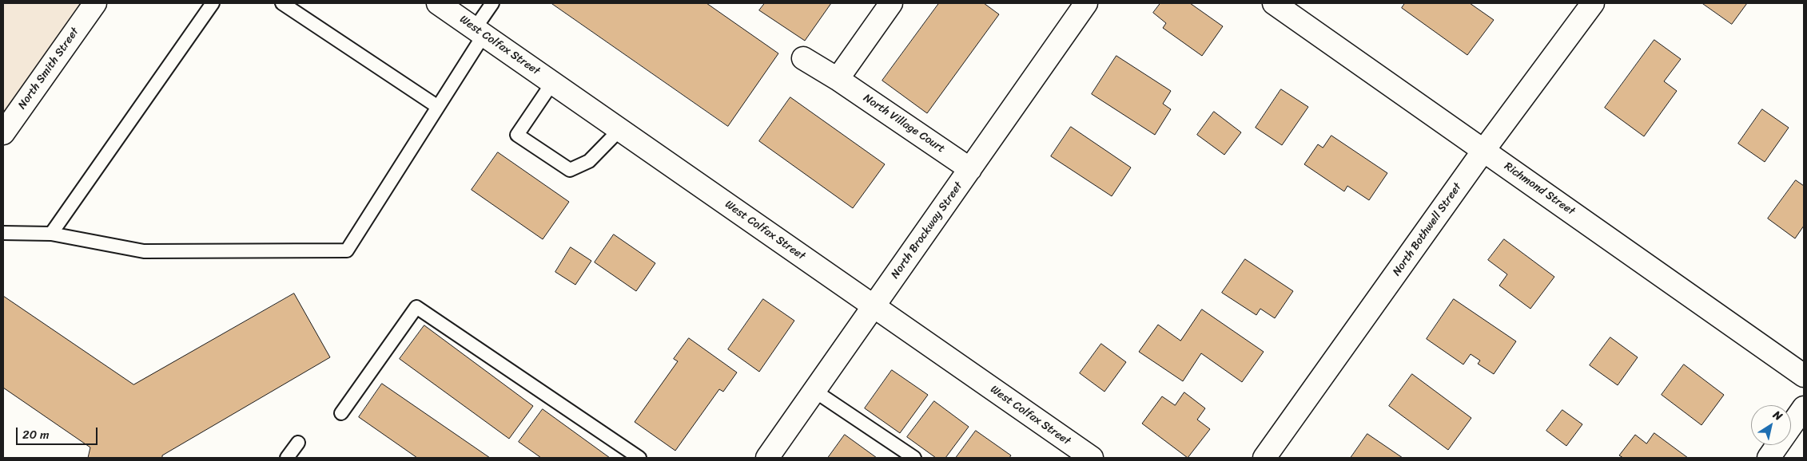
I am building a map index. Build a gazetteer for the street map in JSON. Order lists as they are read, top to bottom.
{
  "streets": {
    "street": [
      "West Colfax Street",
      "North Smith Street",
      "North Village Court",
      "Richmond Street",
      "North Bothwell Street",
      "North Brockway Street"
    ]
  },
  "crossings": [
    ["West Colfax Street", "North Brockway Street"],
    ["North Village Court", "North Brockway Street"],
    ["Richmond Street", "North Bothwell Street"]
  ],
  "scale_bar": "20 m",
  "north": "top right"
}
